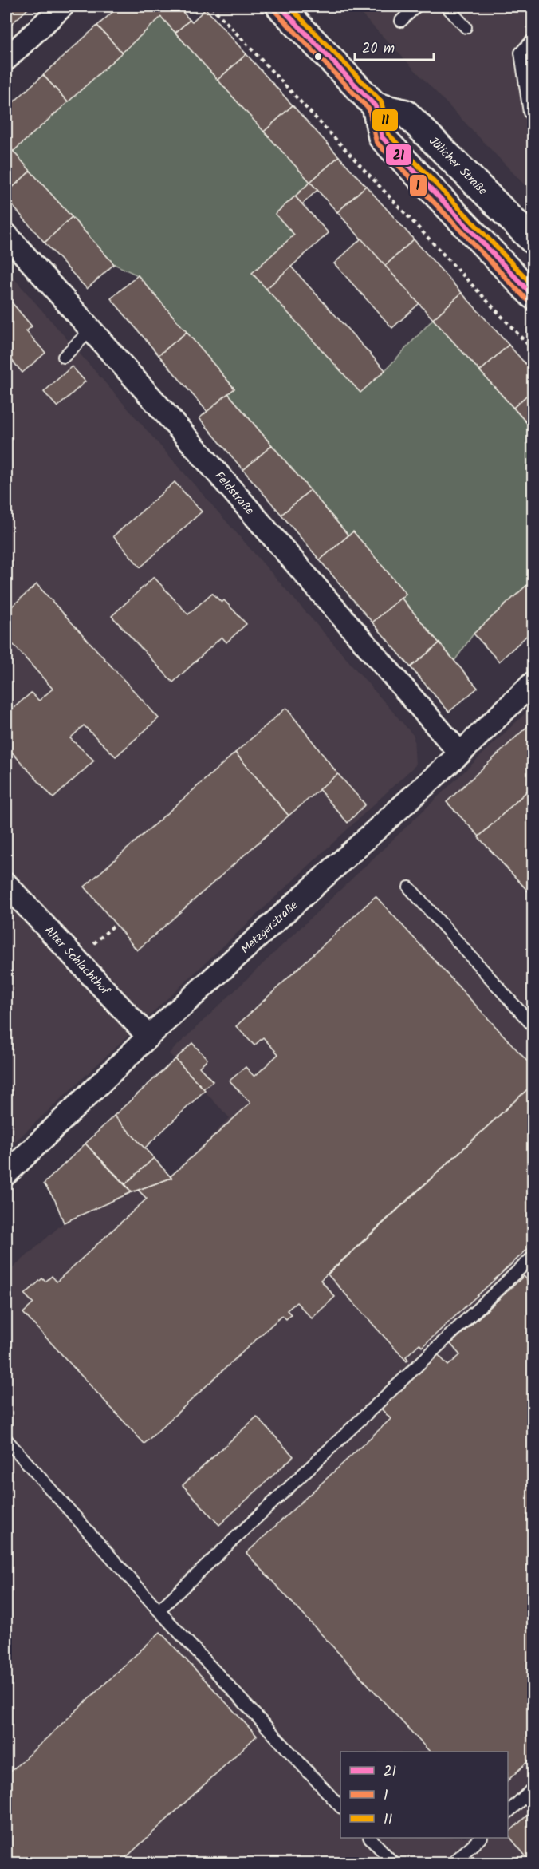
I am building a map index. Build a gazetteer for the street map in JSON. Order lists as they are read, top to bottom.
{
  "streets": {
    "main road": ["Jülicher Straße"],
    "street": ["Feldstraße", "Metzgerstraße", "Alter Schlachthof"]
  },
  "crossings": [
    ["Feldstraße", "Metzgerstraße"],
    ["Metzgerstraße", "Alter Schlachthof"]
  ],
  "lines": ["transit line 21", "transit line 11", "transit line 1"],
  "legend": ["21", "1", "11"],
  "scale_bar": "20 m"
}
